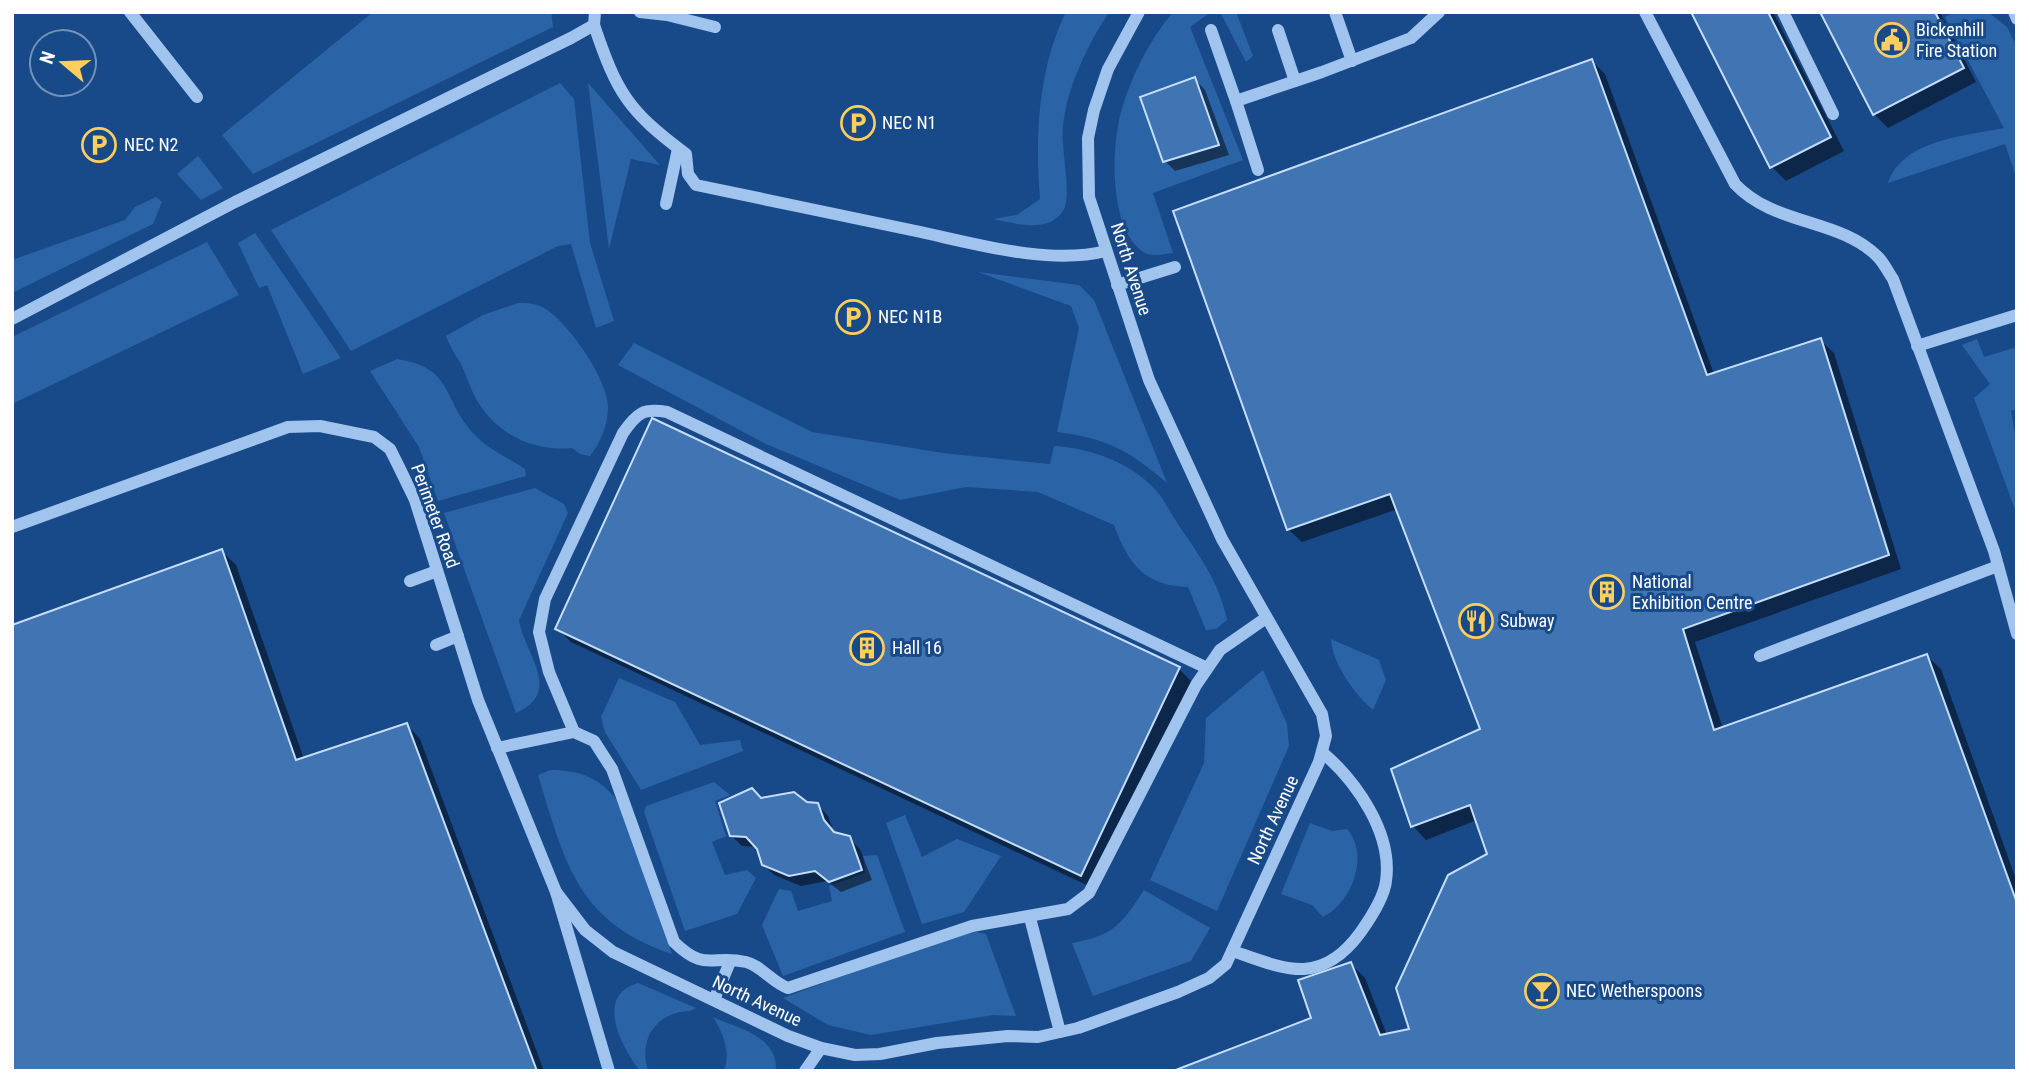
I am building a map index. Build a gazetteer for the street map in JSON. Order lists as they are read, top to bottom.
{
  "streets": {
    "street": ["North Avenue", "Perimeter Road"]
  },
  "crossings": [
    ["North Avenue", "Perimeter Road"]
  ],
  "places": {
    "public building": ["Bickenhill Fire Station"],
    "parking": ["NEC N1", "NEC N2", "NEC N1B"],
    "building": ["National Exhibition Centre", "Hall 16"],
    "restaurant": ["Subway"],
    "bar": ["NEC Wetherspoons"]
  },
  "north": "left"
}
